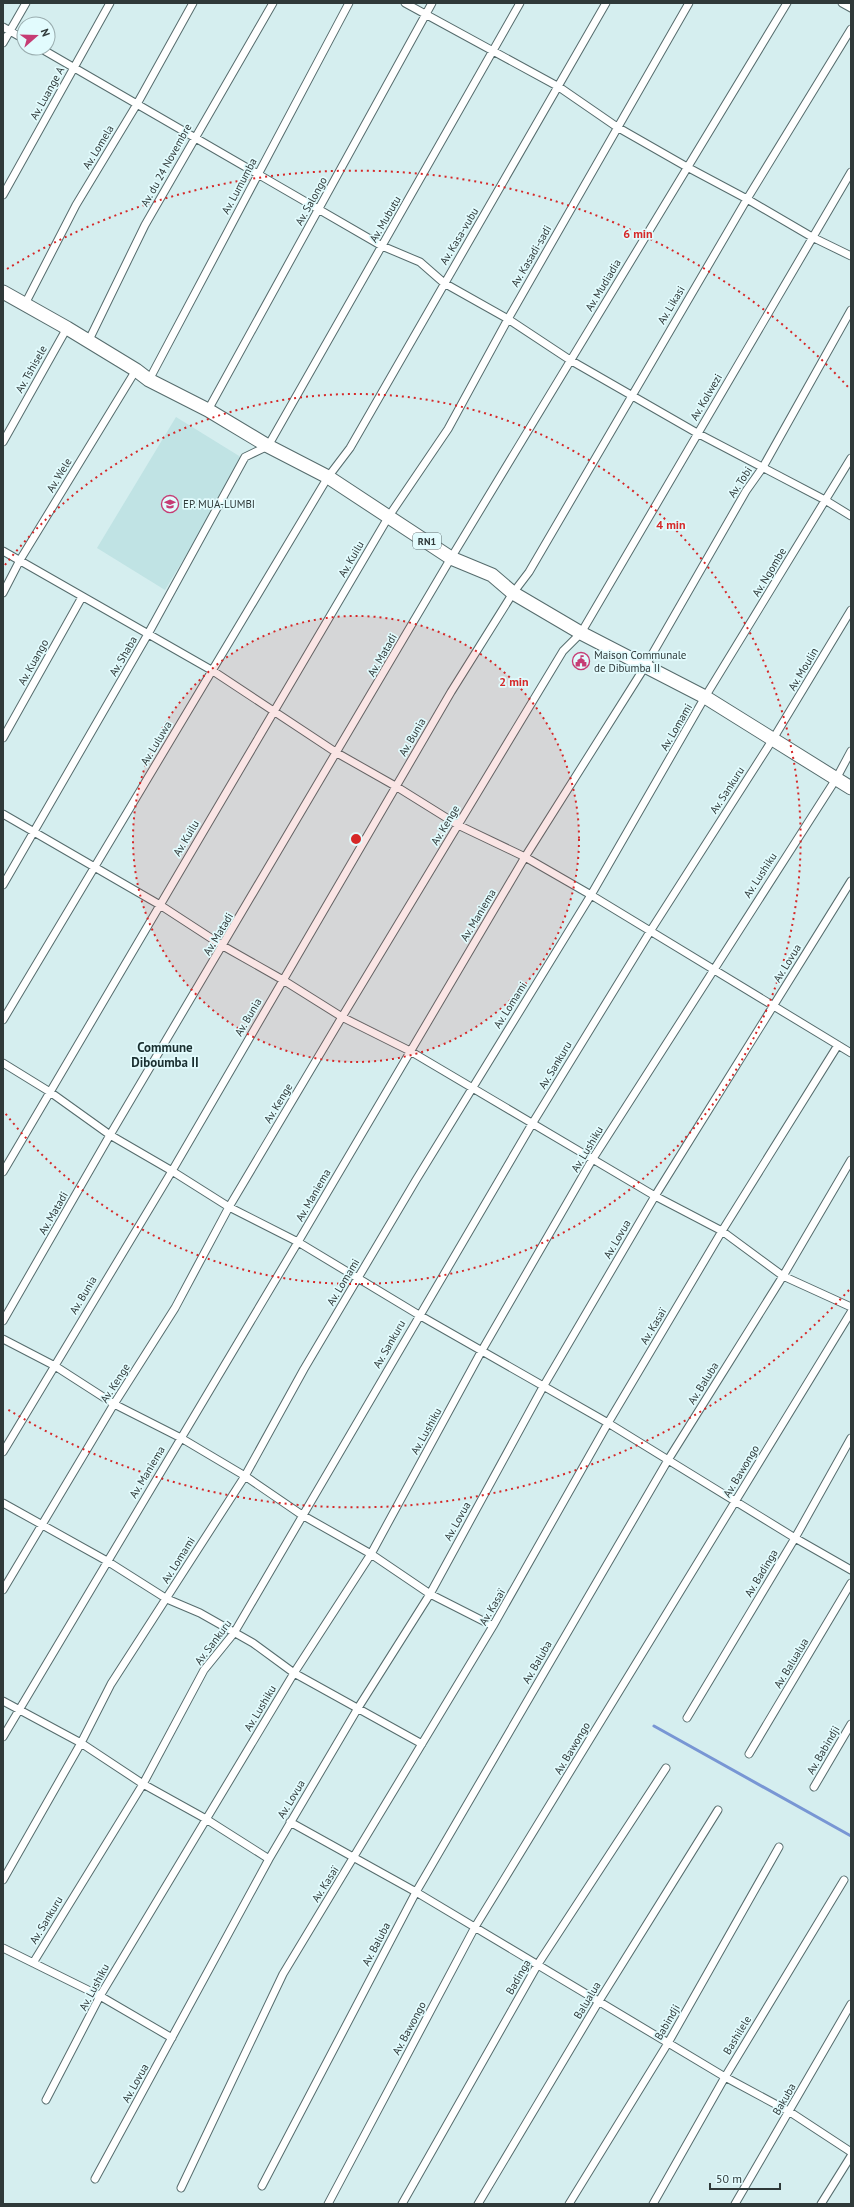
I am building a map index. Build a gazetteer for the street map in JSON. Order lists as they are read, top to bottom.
{
  "streets": {
    "highway": ["RN1"],
    "street": [
      "Av. Luange A",
      "Av. Lomela",
      "Av. du 24 Novembre",
      "Av. Lumumba",
      "Av. Salongo",
      "Av. Mubutu",
      "Av. Kasa-vubu",
      "Av. Kasadi-sadi",
      "Av. Mudiadia",
      "Av. Likasi",
      "Av. Tshisele",
      "Av. Kolwezi",
      "Av. Wele",
      "Av. Tobi",
      "Av. Kuilu",
      "Av. Ngombe",
      "Av. Matadi",
      "Av. Shaba",
      "Av. Kuango",
      "Av. Moulin",
      "Av. Lomami",
      "Av. Bunia",
      "Av. Luluwa",
      "Av. Sankuru",
      "Av. Kenge",
      "Av. Lushiku",
      "Av. Maniema",
      "Av. Lovua",
      "Av. Kasaï",
      "Av. Baluba",
      "Av. Bawongo",
      "Av. Badinga",
      "Av. Balualua",
      "Av. Babindji",
      "Badinga",
      "Balualua",
      "Babindji",
      "Bashilele",
      "Bakuba"
    ]
  },
  "crossings": [
    ["Av. Lomela", "RN1"],
    ["Av. du 24 Novembre", "RN1"],
    ["Av. Lumumba", "RN1"],
    ["Av. Salongo", "RN1"],
    ["Av. Mubutu", "RN1"],
    ["Av. Mubutu", "Av. Shaba"],
    ["Av. Kasa-vubu", "RN1"],
    ["Av. Kasa-vubu", "Av. Luluwa"],
    ["Av. Kasadi-sadi", "RN1"],
    ["Av. Kasadi-sadi", "Av. Kuilu"],
    ["Av. Mudiadia", "RN1"],
    ["Av. Mudiadia", "Av. Matadi"],
    ["Av. Likasi", "RN1"],
    ["Av. Likasi", "Av. Bunia"],
    ["Av. Tshisele", "RN1"],
    ["Av. Kolwezi", "RN1"],
    ["Av. Kolwezi", "Av. Kenge"],
    ["Av. Wele", "RN1"],
    ["Av. Tobi", "RN1"],
    ["Av. Tobi", "Av. Maniema"],
    ["RN1", "Av. Kuilu"],
    ["RN1", "Av. Ngombe"],
    ["RN1", "Av. Matadi"],
    ["RN1", "Av. Shaba"],
    ["RN1", "Av. Moulin"],
    ["RN1", "Av. Lomami"],
    ["RN1", "Av. Bunia"],
    ["RN1", "Av. Luluwa"],
    ["RN1", "Av. Sankuru"],
    ["RN1", "Av. Kenge"],
    ["RN1", "Av. Lushiku"],
    ["RN1", "Av. Maniema"],
    ["Av. Ngombe", "Av. Lomami"],
    ["Av. Moulin", "Av. Sankuru"]
  ],
  "districts": ["Commune Diboumba II"],
  "places": {
    "school or university": ["EP. MUA-LUMBI"],
    "public building": ["Maison Communale de Dibumba II"]
  },
  "scale_bar": "50 m",
  "north": "right",
  "rings": ["6 min", "4 min", "2 min"]
}
